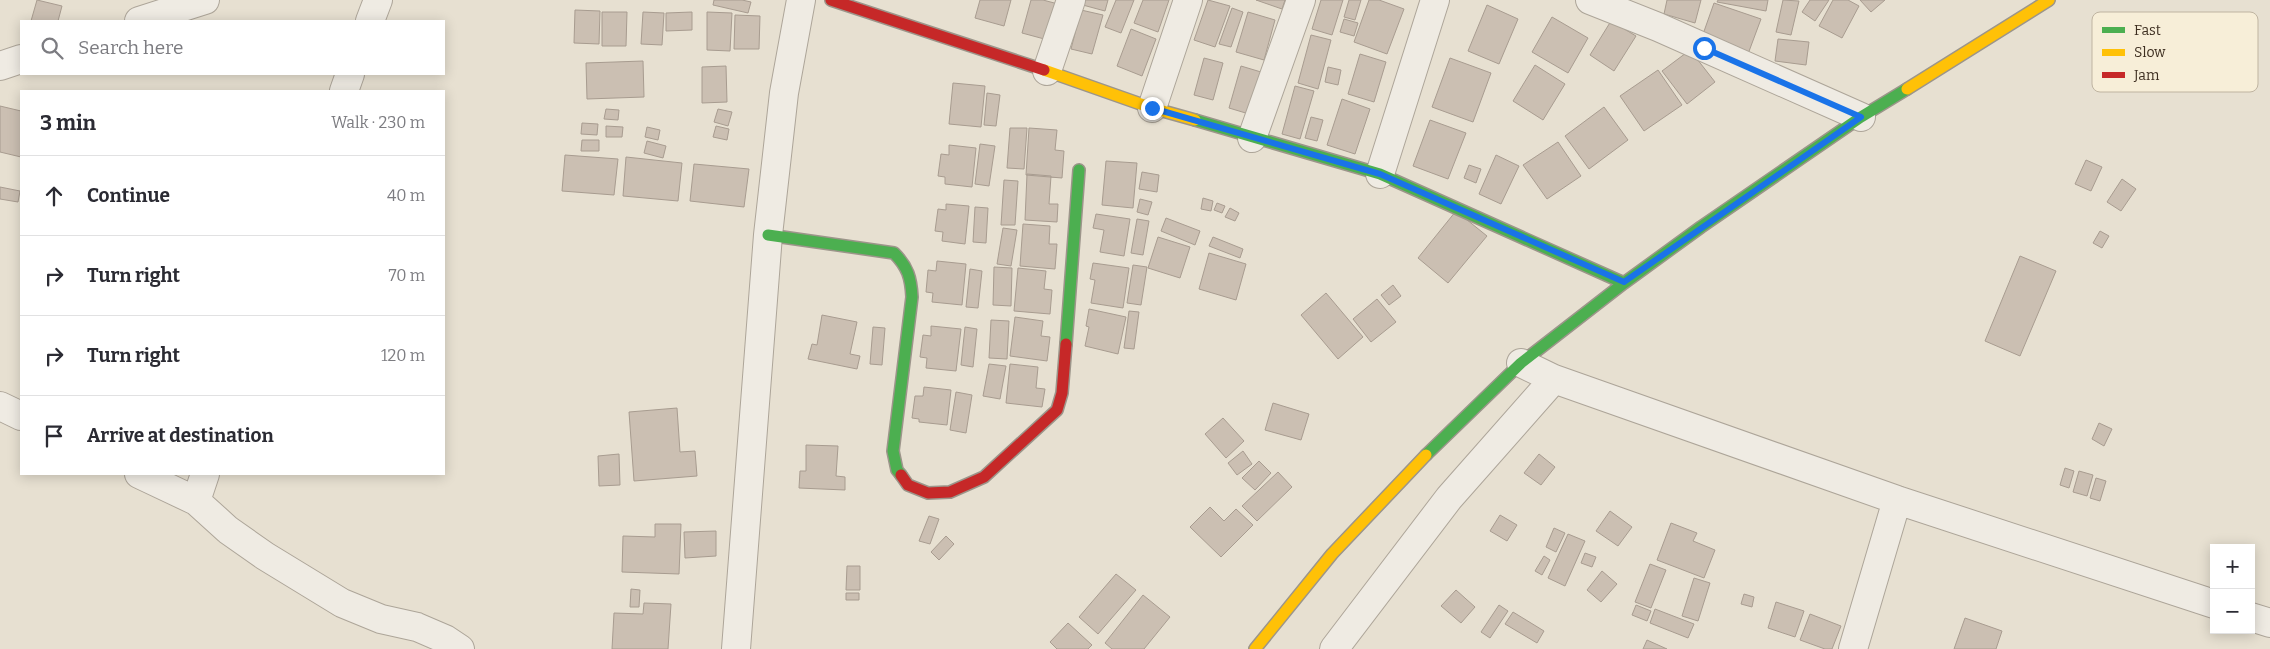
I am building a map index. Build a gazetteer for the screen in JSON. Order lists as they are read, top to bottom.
{
  "legend": ["Fast", "Slow", "Jam"],
  "page": {
    "search": "Search here",
    "heading": ["3 min", "Walk · 230 m"],
    "list": [
      ["Continue", "40 m"],
      ["Turn right", "70 m"],
      ["Turn right", "120 m"],
      "Arrive at destination"
    ],
    "map_buttons": ["+", "−"]
  }
}
